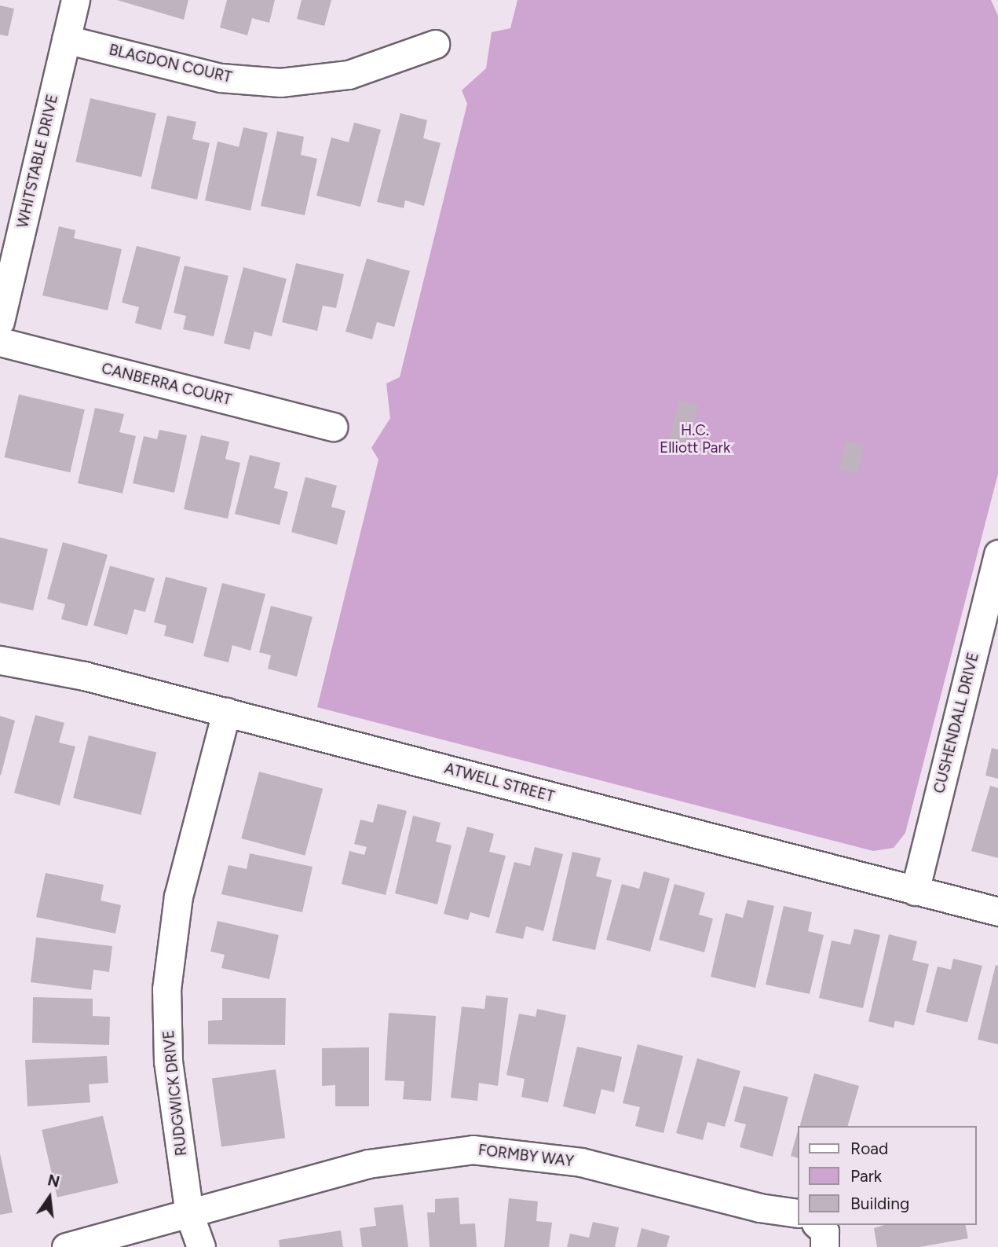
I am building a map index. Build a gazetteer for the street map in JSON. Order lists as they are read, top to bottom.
{
  "streets": {
    "street": [
      "BLAGDON COURT",
      "WHITSTABLE DRIVE",
      "CANBERRA COURT",
      "CUSHENDALL DRIVE",
      "ATWELL STREET",
      "RUDGWICK DRIVE",
      "FORMBY WAY"
    ]
  },
  "crossings": [
    ["BLAGDON COURT", "WHITSTABLE DRIVE"],
    ["CUSHENDALL DRIVE", "ATWELL STREET"],
    ["ATWELL STREET", "RUDGWICK DRIVE"],
    ["RUDGWICK DRIVE", "FORMBY WAY"]
  ],
  "parks": ["H.C. Elliott Park"],
  "legend": ["Road", "Park", "Building"],
  "north": "top"
}
